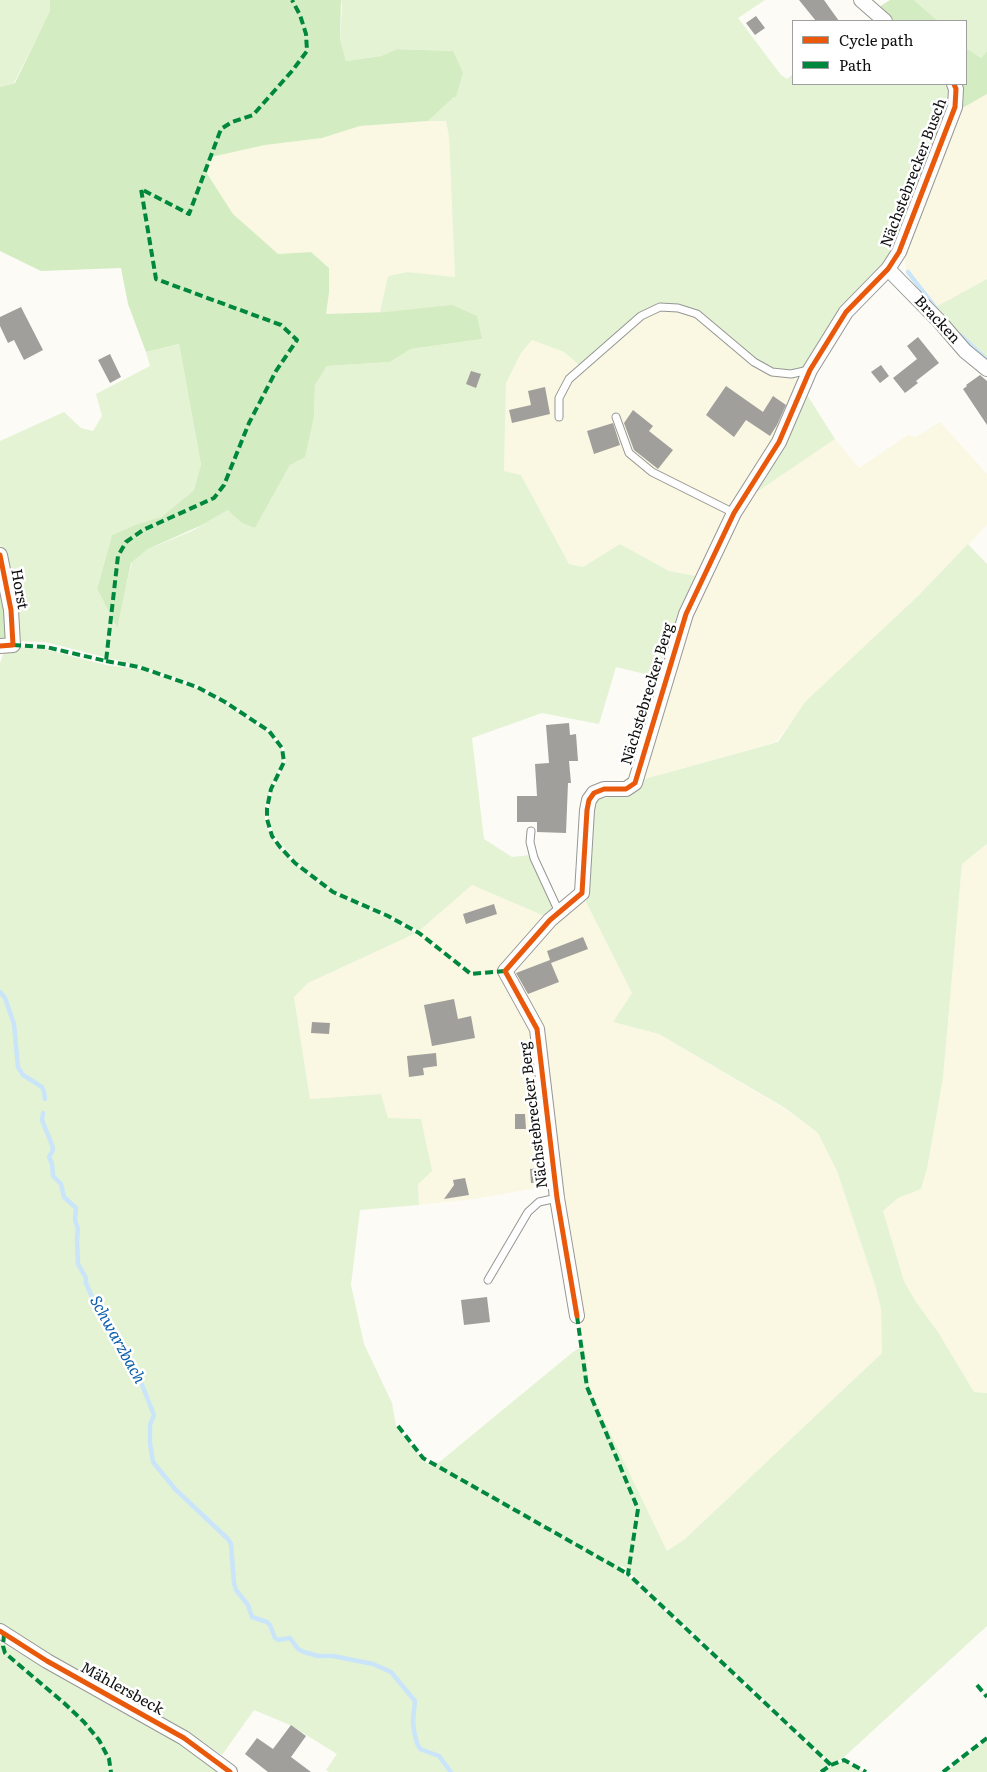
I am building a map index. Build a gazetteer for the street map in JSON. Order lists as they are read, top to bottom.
{
  "streets": {
    "street": [
      "Nächstebrecker Busch",
      "Bracken",
      "Horst",
      "Nächstebrecker Berg",
      "Mählersbeck"
    ]
  },
  "crossings": [
    ["Nächstebrecker Busch", "Bracken"],
    ["Nächstebrecker Busch", "Nächstebrecker Berg"],
    ["Bracken", "Nächstebrecker Berg"]
  ],
  "water": ["Schwarzbach"],
  "legend": ["Cycle path", "Path"]
}
